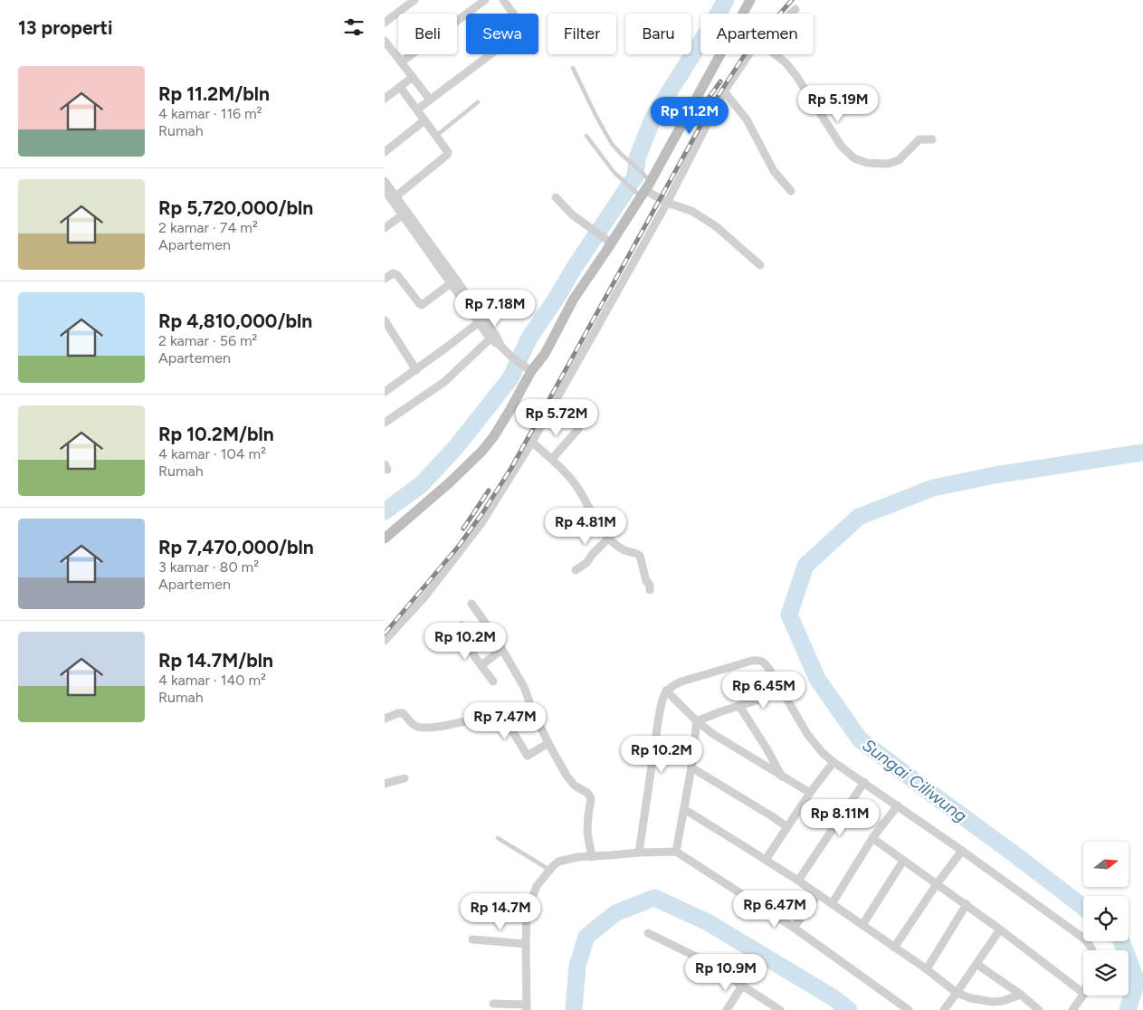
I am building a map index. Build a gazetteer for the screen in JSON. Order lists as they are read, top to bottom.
{
  "water": ["Sungai Ciliwung"],
  "north": "right",
  "page": {
    "heading": "13 properti",
    "chip": [
      "Beli",
      "Sewa",
      "Filter",
      "Baru",
      "Apartemen"
    ],
    "list": [
      {
        "name": "Rp 11.2M/bln",
        "note": "4 kamar · 116 m² · Rumah"
      },
      {
        "name": "Rp 5,720,000/bln",
        "note": "2 kamar · 74 m² · Apartemen"
      },
      {
        "name": "Rp 4,810,000/bln",
        "note": "2 kamar · 56 m² · Apartemen"
      },
      {
        "name": "Rp 10.2M/bln",
        "note": "4 kamar · 104 m² · Rumah"
      },
      {
        "name": "Rp 7,470,000/bln",
        "note": "3 kamar · 80 m² · Apartemen"
      },
      {
        "name": "Rp 14.7M/bln",
        "note": "4 kamar · 140 m² · Rumah"
      }
    ],
    "price": [
      "Rp 5.19M",
      "Rp 11.2M",
      "Rp 7.18M",
      "Rp 5.72M",
      "Rp 4.81M",
      "Rp 10.2M",
      "Rp 6.45M",
      "Rp 7.47M",
      "Rp 10.2M",
      "Rp 8.11M",
      "Rp 6.47M",
      "Rp 14.7M",
      "Rp 10.9M"
    ]
  }
}
